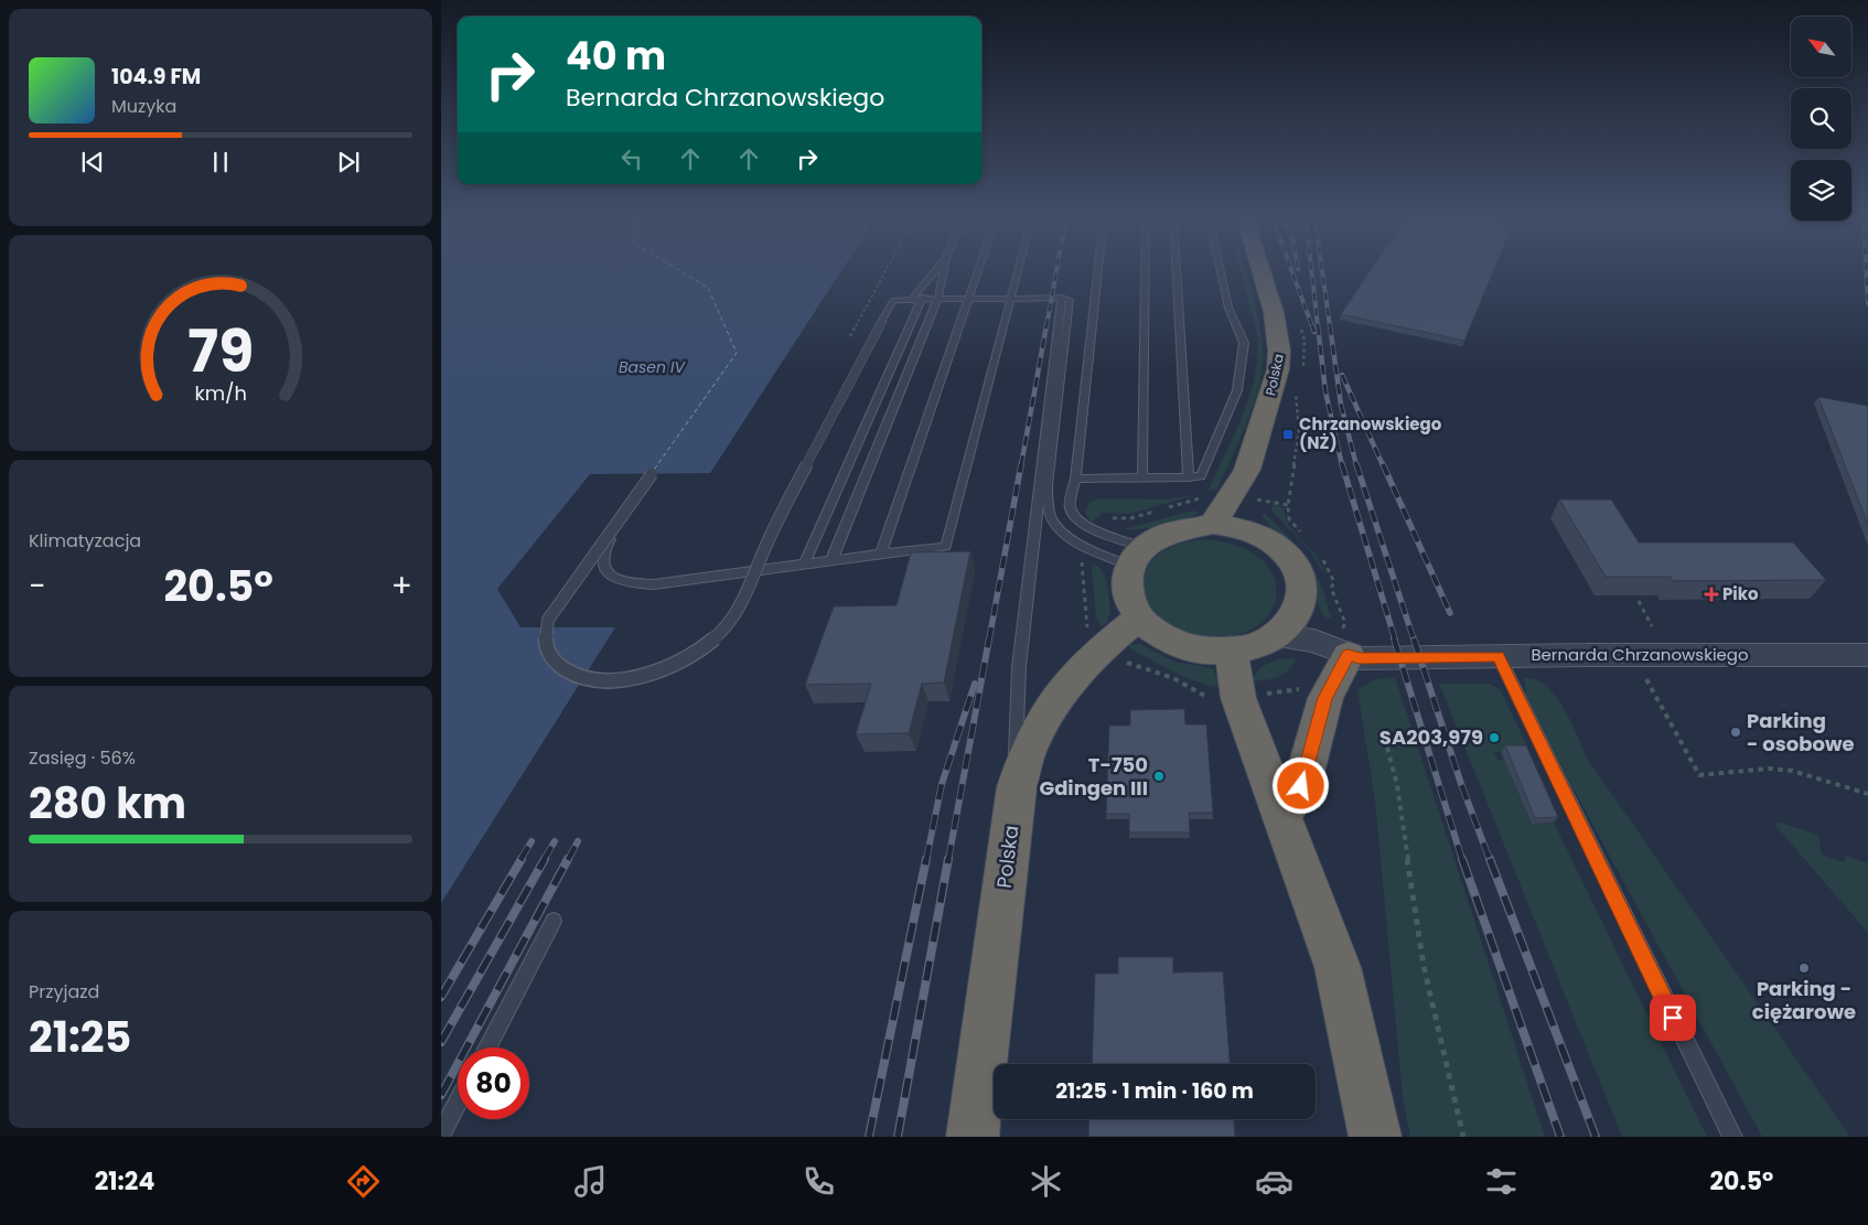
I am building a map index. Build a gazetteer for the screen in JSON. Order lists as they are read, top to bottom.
{
  "streets": {
    "highway": ["Polska"],
    "street": ["Bernarda Chrzanowskiego"]
  },
  "crossings": [
    ["Polska", "Bernarda Chrzanowskiego"]
  ],
  "water": ["Basen IV"],
  "places": {
    "transit": ["Chrzanowskiego (NŻ)"],
    "health": ["Piko"],
    "other": [
      "Parking - osobowe",
      "SA203,979",
      "T-750 Gdingen III",
      "Parking - ciężarowe"
    ]
  },
  "north": "top left",
  "page": {
    "turn": ["40 m", "Bernarda Chrzanowskiego"],
    "song": ["104.9 FM", "Muzyka"],
    "tile": [
      "Klimatyzacja",
      ["Zasięg · 56%", "280 km"],
      ["Przyjazd", "21:25"]
    ],
    "heat": ["−", "20.5°", "+"],
    "limit": "80",
    "trip": "21:25 · 1 min · 160 m",
    "tabs": ["21:24", "20.5°"],
    "gauge": ["79", "km/h"]
  }
}
